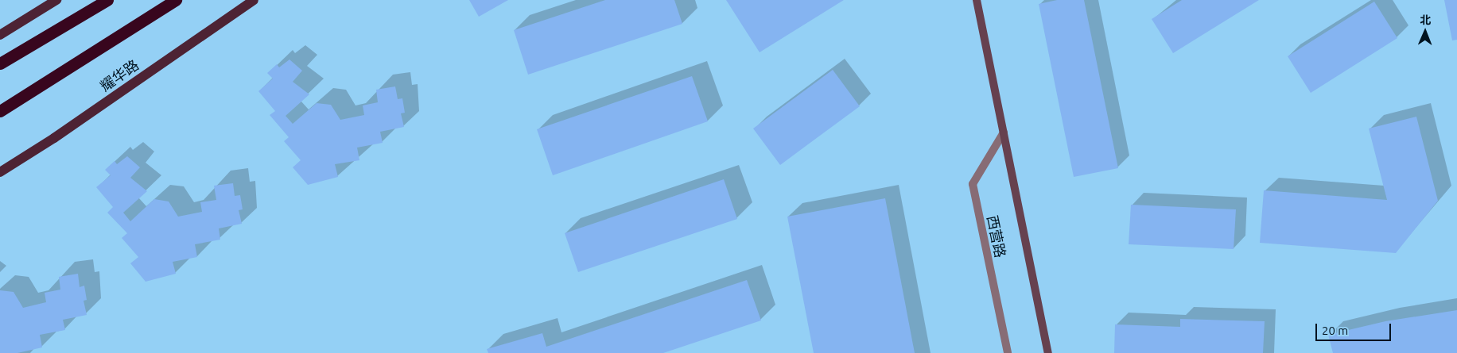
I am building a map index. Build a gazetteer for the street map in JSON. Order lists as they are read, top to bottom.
{
  "streets": {
    "main road": ["耀华路"],
    "street": ["西营路"]
  },
  "scale_bar": "20 m",
  "north": "top"
}
